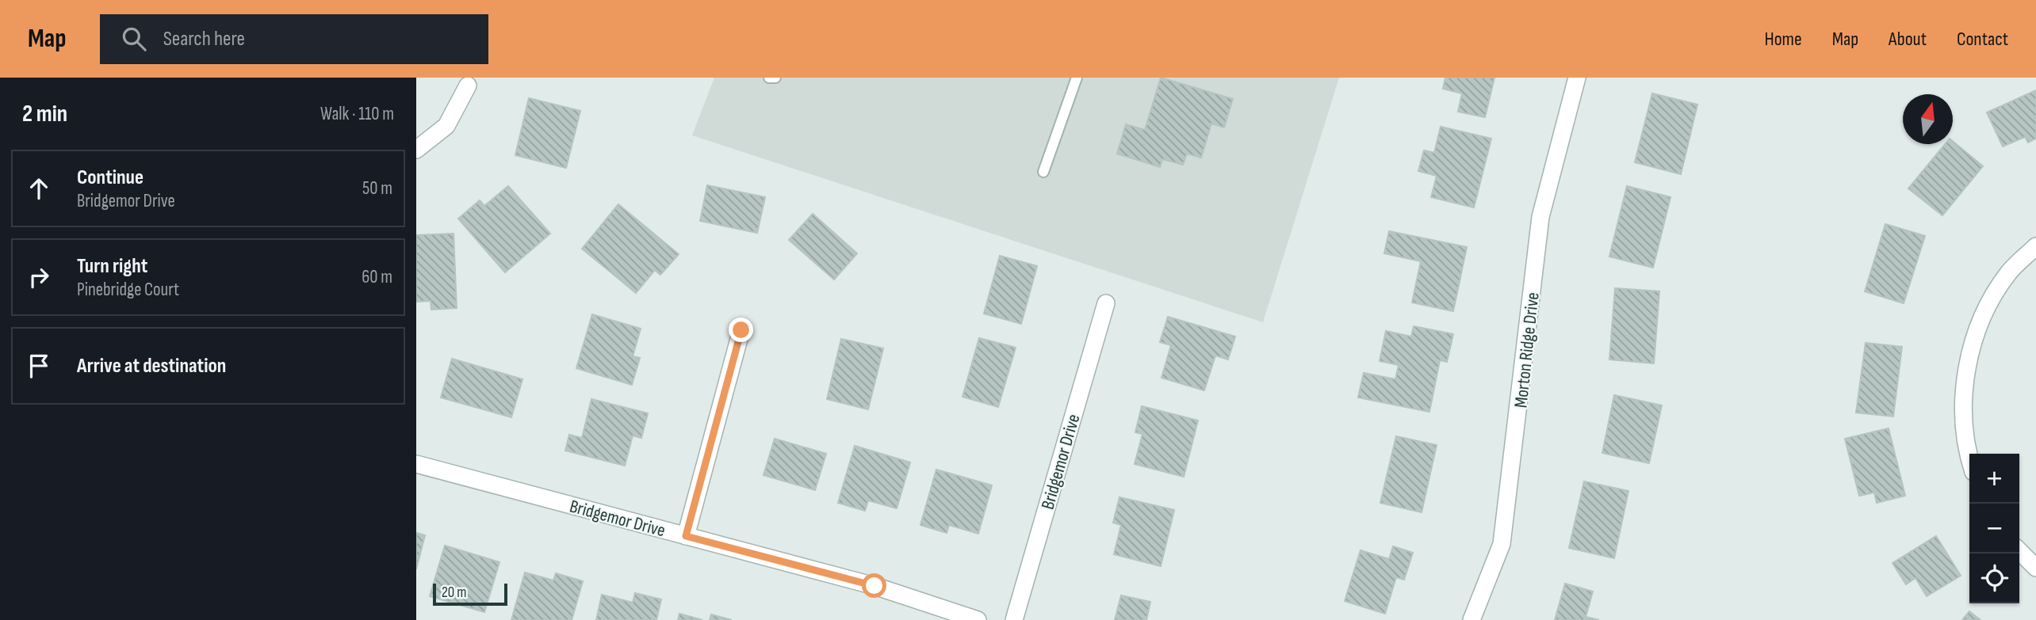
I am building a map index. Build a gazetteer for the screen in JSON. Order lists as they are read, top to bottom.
{
  "streets": {
    "street": ["Morton Ridge Drive", "Bridgemor Drive"]
  },
  "scale_bar": "20 m",
  "north": "top",
  "page": {
    "header": "Map",
    "search": "Search here",
    "nav": [
      "Home",
      "Map",
      "About",
      "Contact"
    ],
    "heading": ["2 min", "Walk · 110 m"],
    "list": [
      ["Continue", "Bridgemor Drive", "50 m"],
      ["Turn right", "Pinebridge Court", "60 m"],
      "Arrive at destination"
    ],
    "map_buttons": ["+", "−"],
    "scale": "20 m"
  }
}
